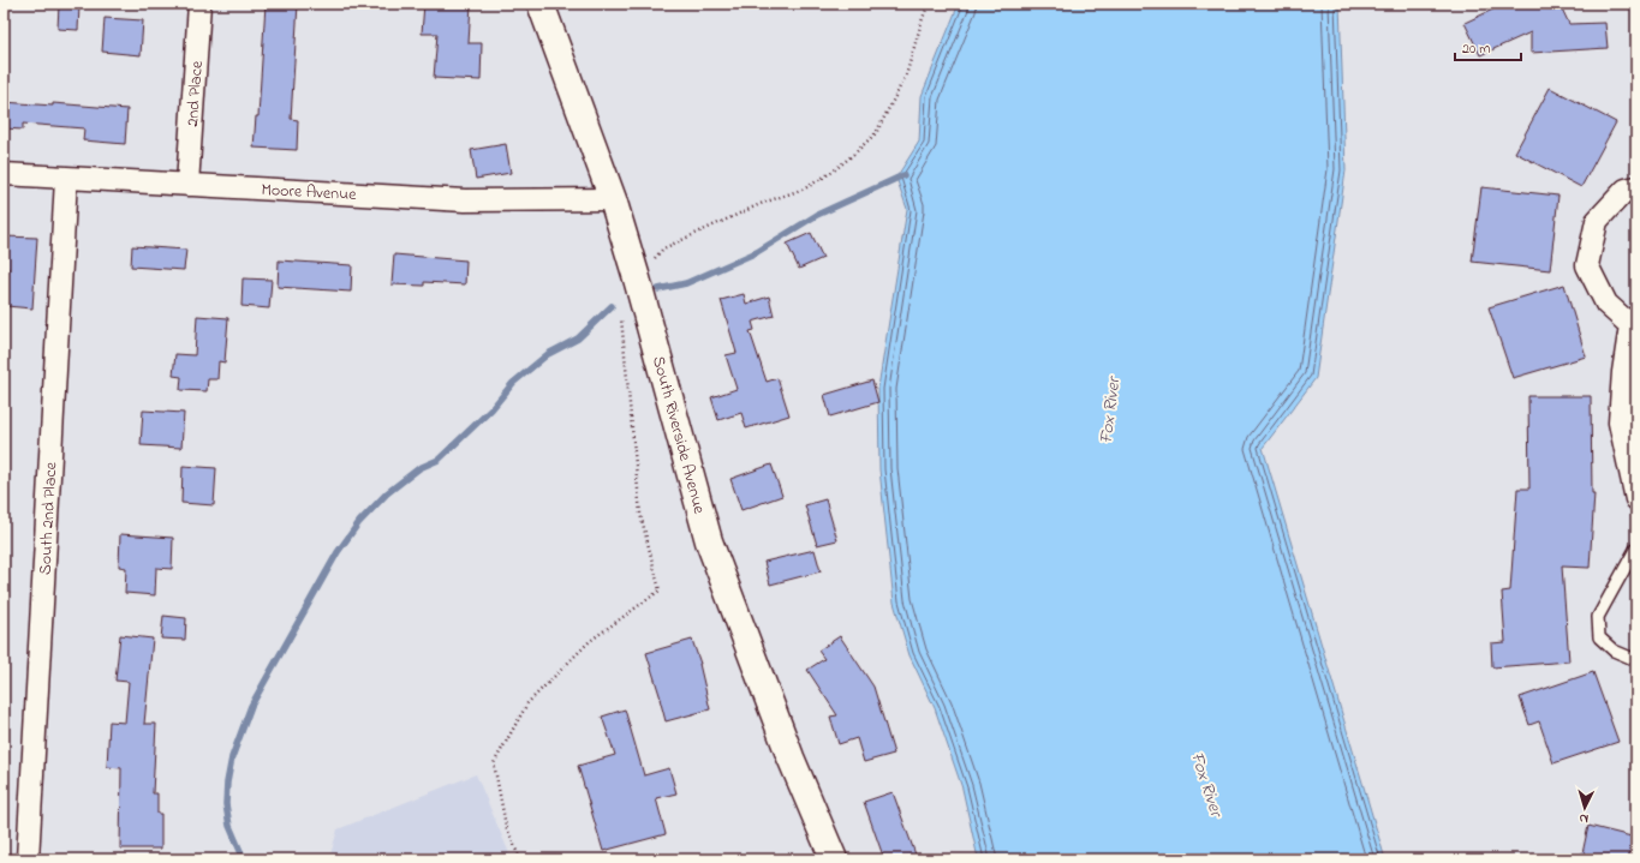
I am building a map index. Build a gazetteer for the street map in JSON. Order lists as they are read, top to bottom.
{
  "streets": {
    "main road": ["South Riverside Avenue"],
    "street": ["2nd Place", "Moore Avenue", "South 2nd Place"]
  },
  "crossings": [
    ["2nd Place", "Moore Avenue"],
    ["Moore Avenue", "South Riverside Avenue"],
    ["Moore Avenue", "South 2nd Place"]
  ],
  "water": ["Fox River"],
  "scale_bar": "20 m",
  "north": "bottom"
}
